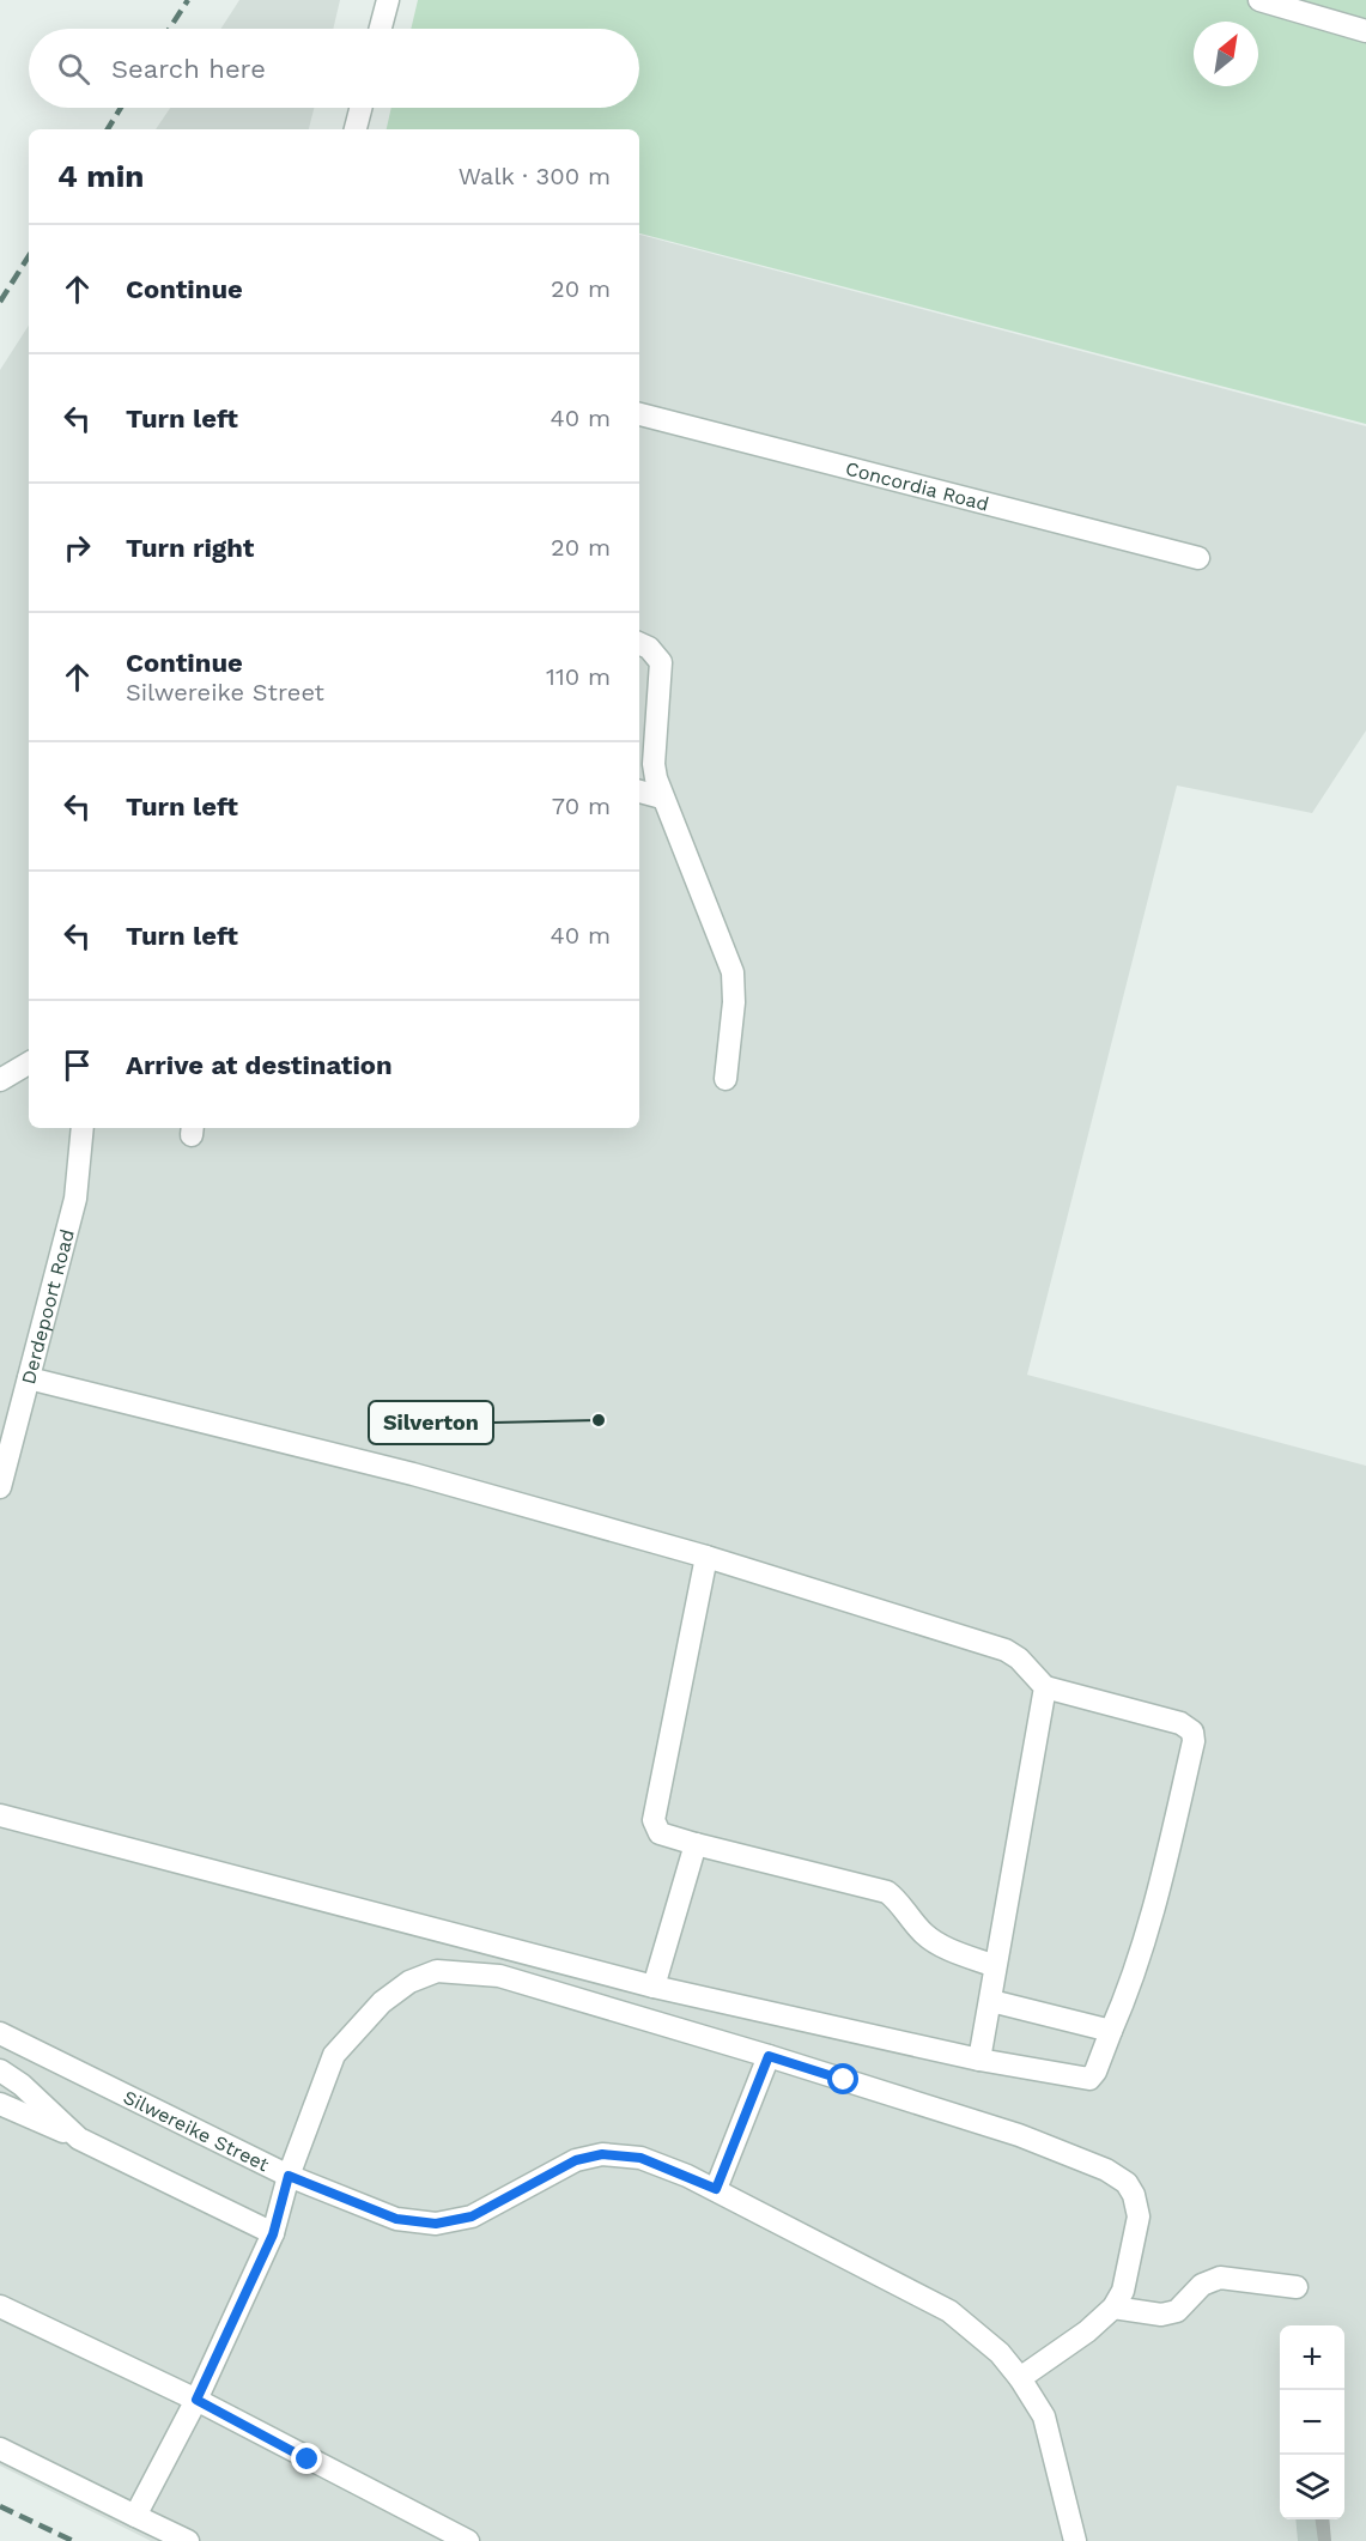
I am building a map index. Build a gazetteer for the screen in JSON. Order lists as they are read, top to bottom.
{
  "streets": {
    "street": ["Concordia Road", "Derdepoort Road", "Silwereike Street"]
  },
  "places": ["Silverton"],
  "north": "top right",
  "page": {
    "search": "Search here",
    "heading": ["4 min", "Walk · 300 m"],
    "list": [
      ["Continue", "20 m"],
      ["Turn left", "40 m"],
      ["Turn right", "20 m"],
      ["Continue", "Silwereike Street", "110 m"],
      ["Turn left", "70 m"],
      ["Turn left", "40 m"],
      "Arrive at destination"
    ],
    "map_buttons": ["+", "−"]
  }
}
